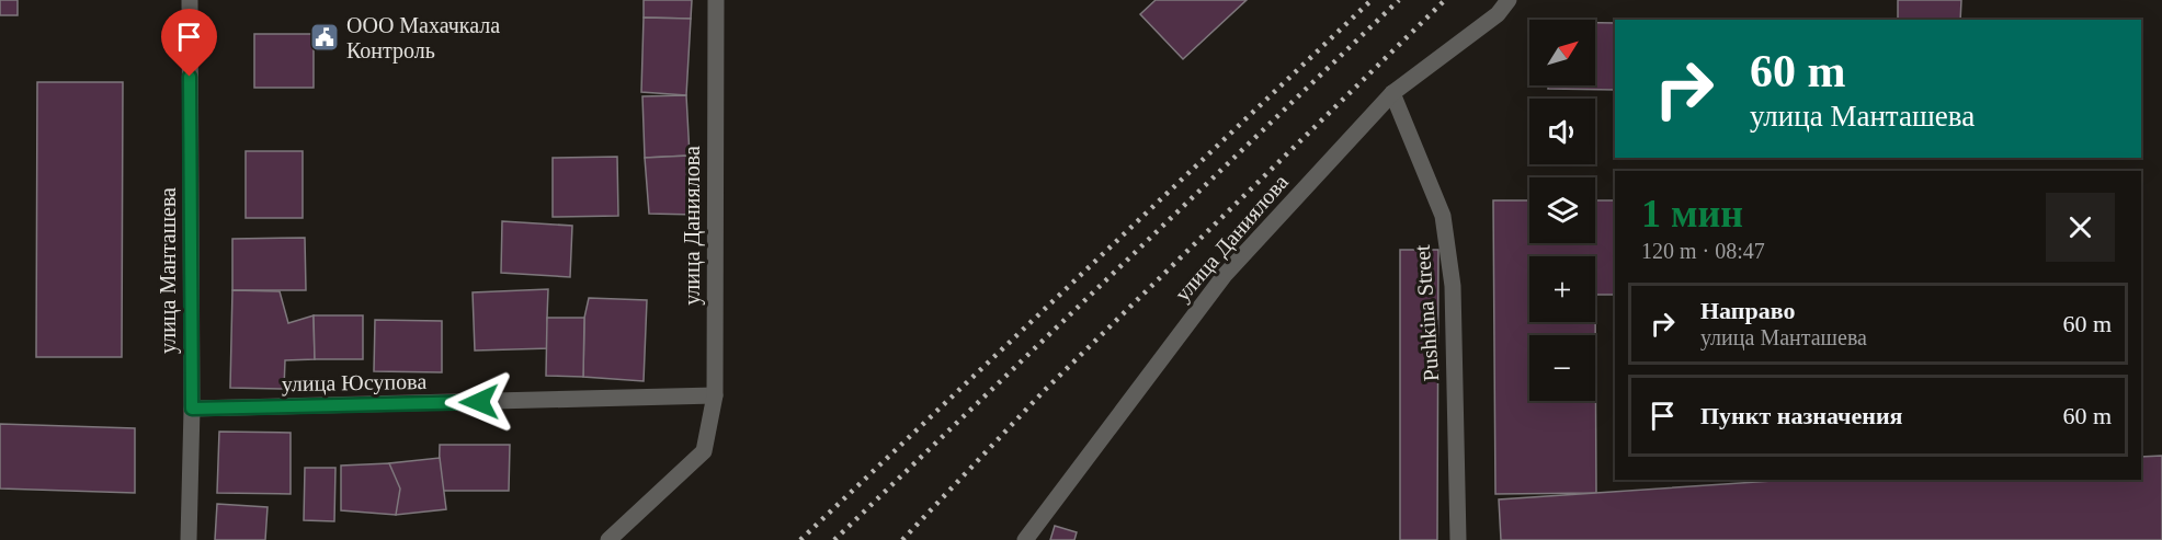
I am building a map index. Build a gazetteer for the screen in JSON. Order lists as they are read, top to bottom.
{
  "streets": {
    "street": [
      "улица Даниялова",
      "улица Манташева",
      "Pushkina Street",
      "улица Юсупова"
    ]
  },
  "crossings": [
    ["улица Даниялова", "Pushkina Street"],
    ["улица Даниялова", "улица Юсупова"],
    ["улица Манташева", "улица Юсупова"]
  ],
  "places": {
    "public building": ["ООО Махачкала Контроль"]
  },
  "north": "top right",
  "page": {
    "map_buttons": ["+", "−"],
    "turn": ["60 m", "улица Манташева"],
    "heading": ["1 мин", "120 m · 08:47"],
    "list": [
      {
        "name": "Направо",
        "note": "улица Манташева",
        "value": "60 m"
      },
      {
        "name": "Пункт назначения",
        "value": "60 m"
      }
    ]
  }
}
